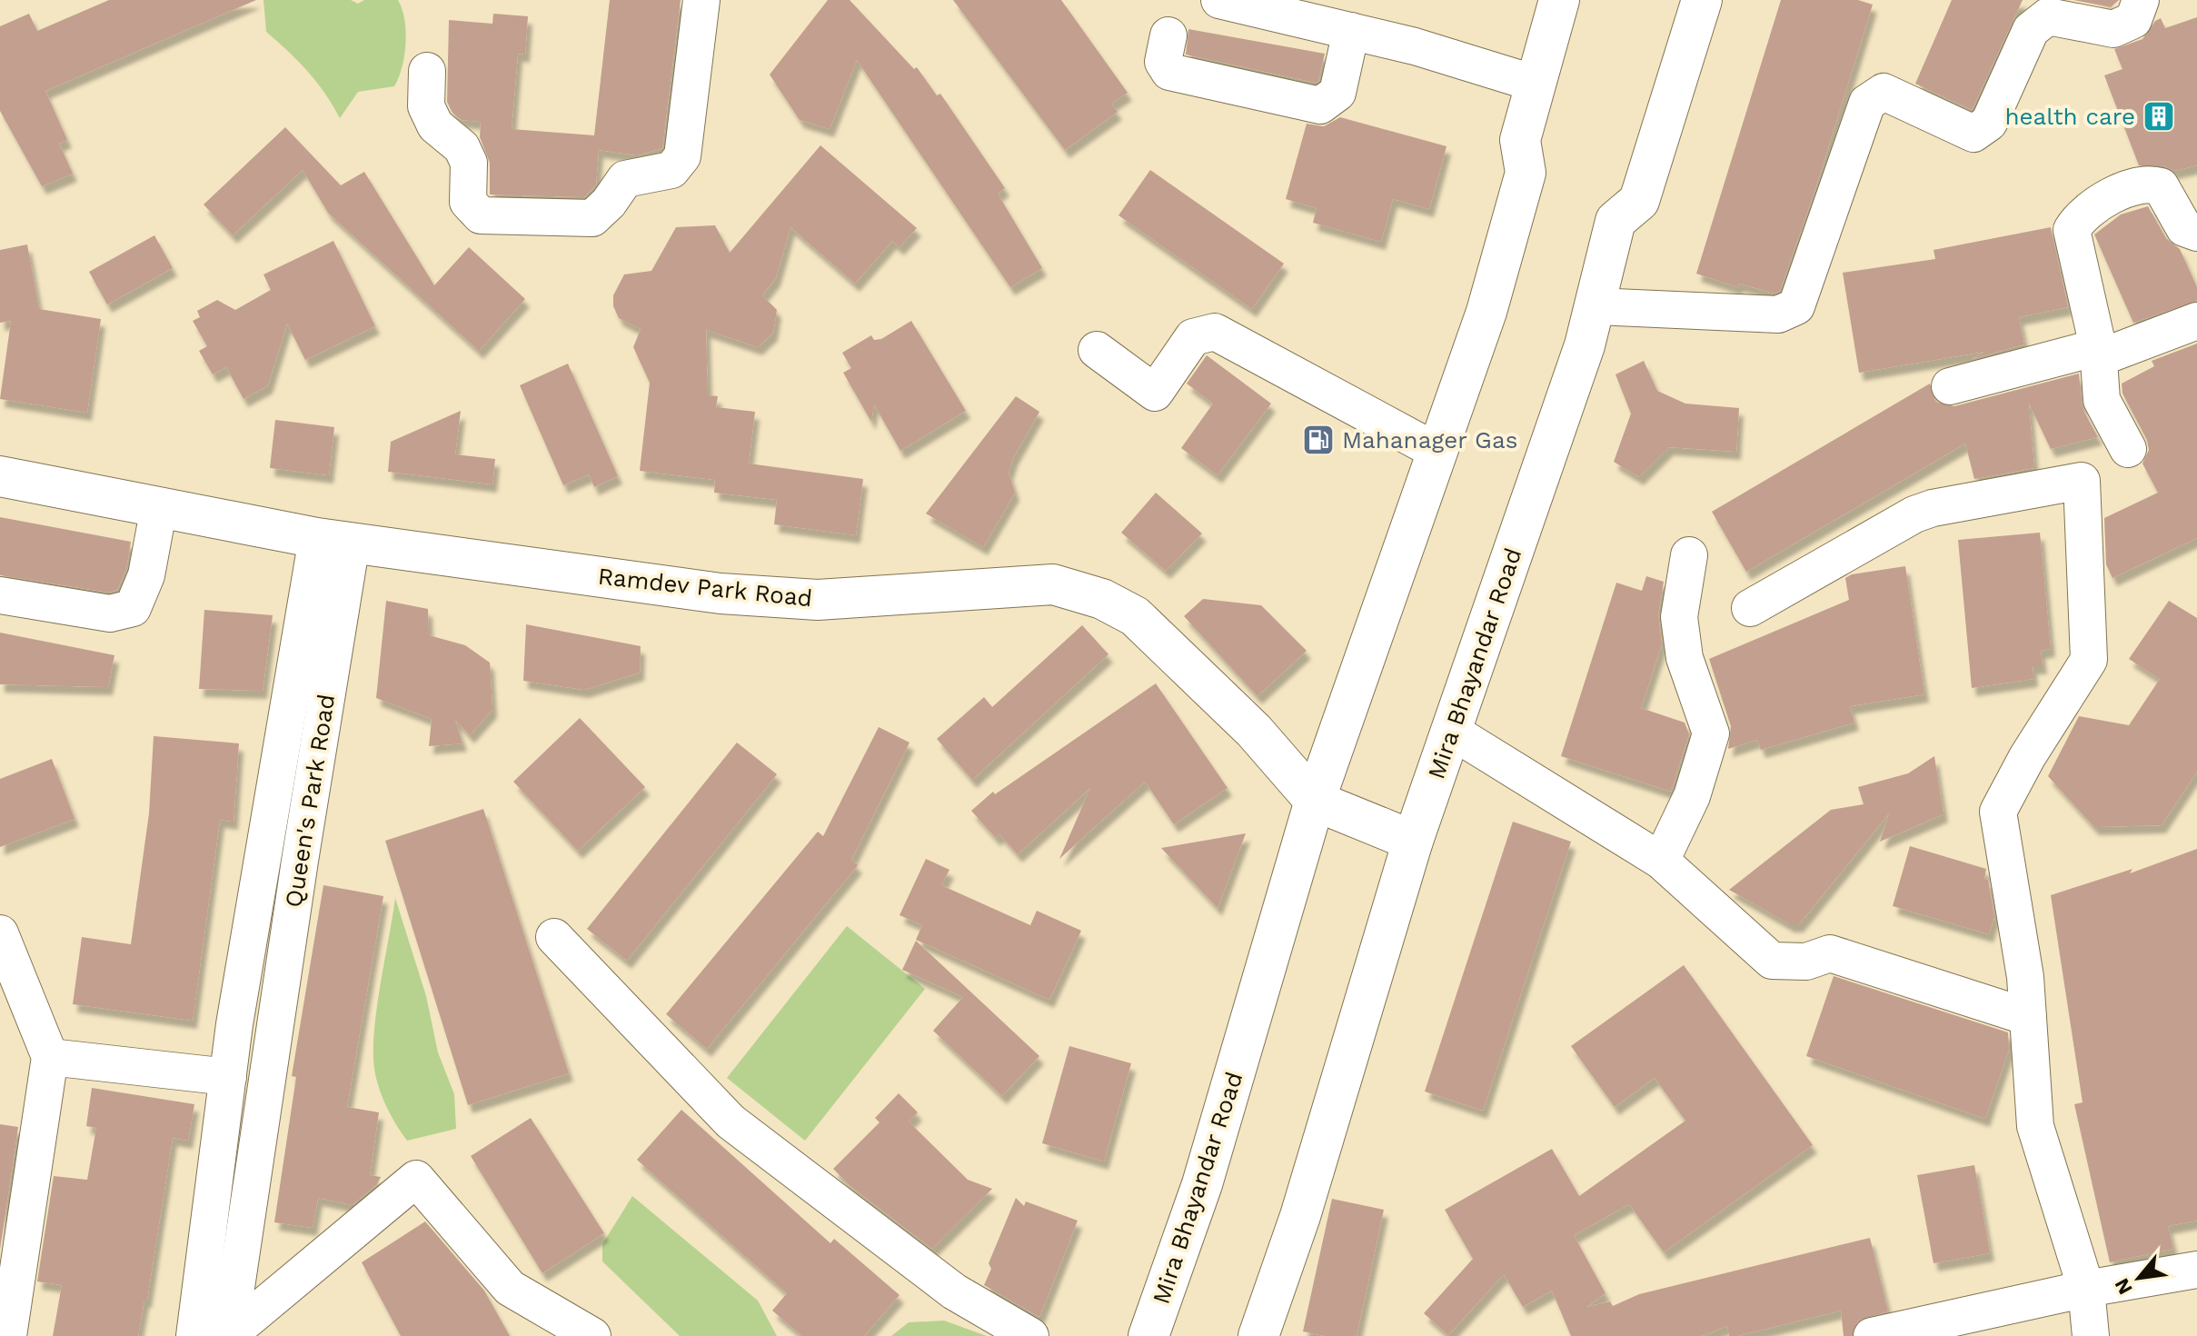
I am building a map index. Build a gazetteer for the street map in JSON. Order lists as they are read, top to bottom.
{
  "streets": {
    "main road": ["Ramdev Park Road", "Mira Bhayandar Road"],
    "street": ["Queen's Park Road"]
  },
  "crossings": [
    ["Ramdev Park Road", "Mira Bhayandar Road"],
    ["Ramdev Park Road", "Queen's Park Road"]
  ],
  "places": {
    "building": ["health care"],
    "fuel station": ["Mahanager Gas"]
  },
  "north": "bottom left"
}
